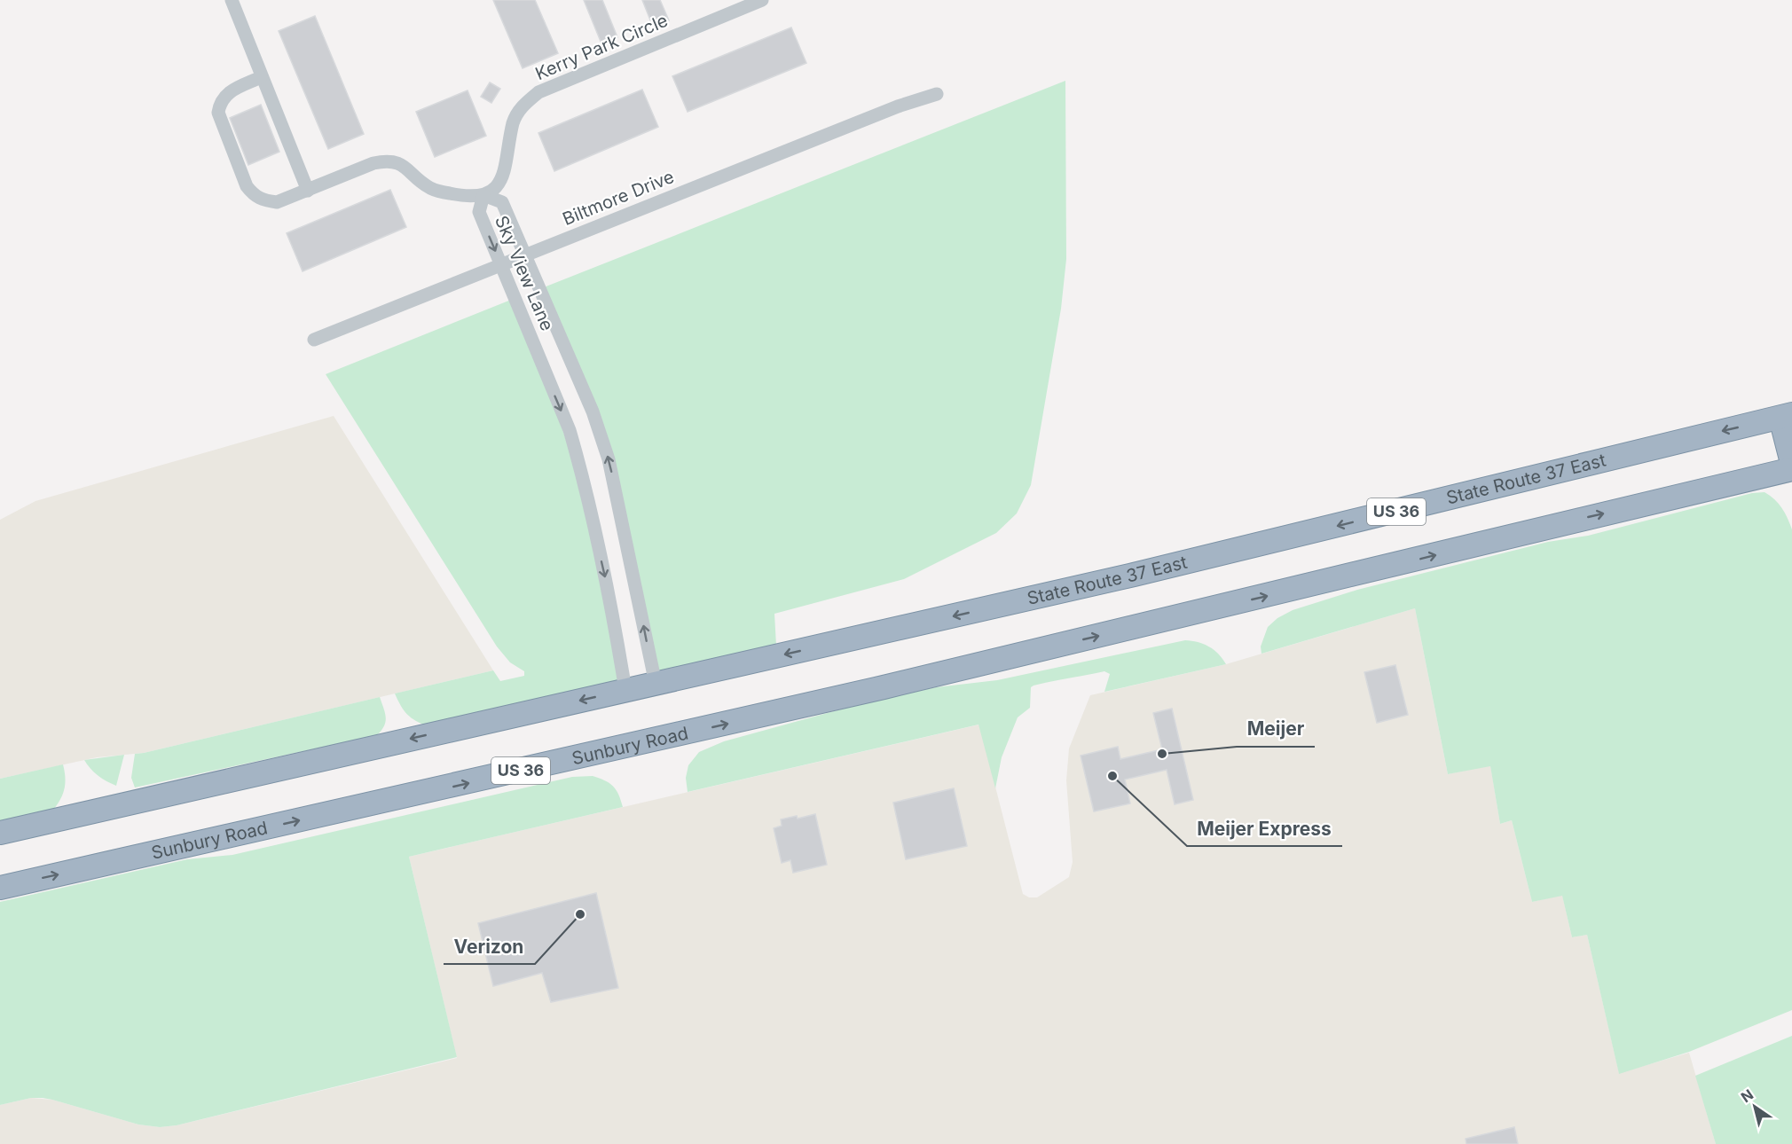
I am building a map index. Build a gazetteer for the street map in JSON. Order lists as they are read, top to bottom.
{
  "streets": {
    "highway": ["State Route 37 East", "US 36", "Sunbury Road"],
    "street": ["Kerry Park Circle", "Biltmore Drive", "Sky View Lane"]
  },
  "crossings": [
    ["Kerry Park Circle", "Sky View Lane"],
    ["Biltmore Drive", "Sky View Lane"],
    ["Sky View Lane", "State Route 37 East"],
    ["Sky View Lane", "US 36"],
    ["State Route 37 East", "US 36"]
  ],
  "one_way": ["State Route 37 East"],
  "places": ["Meijer", "Meijer Express", "Verizon"],
  "north": "top left"
}
